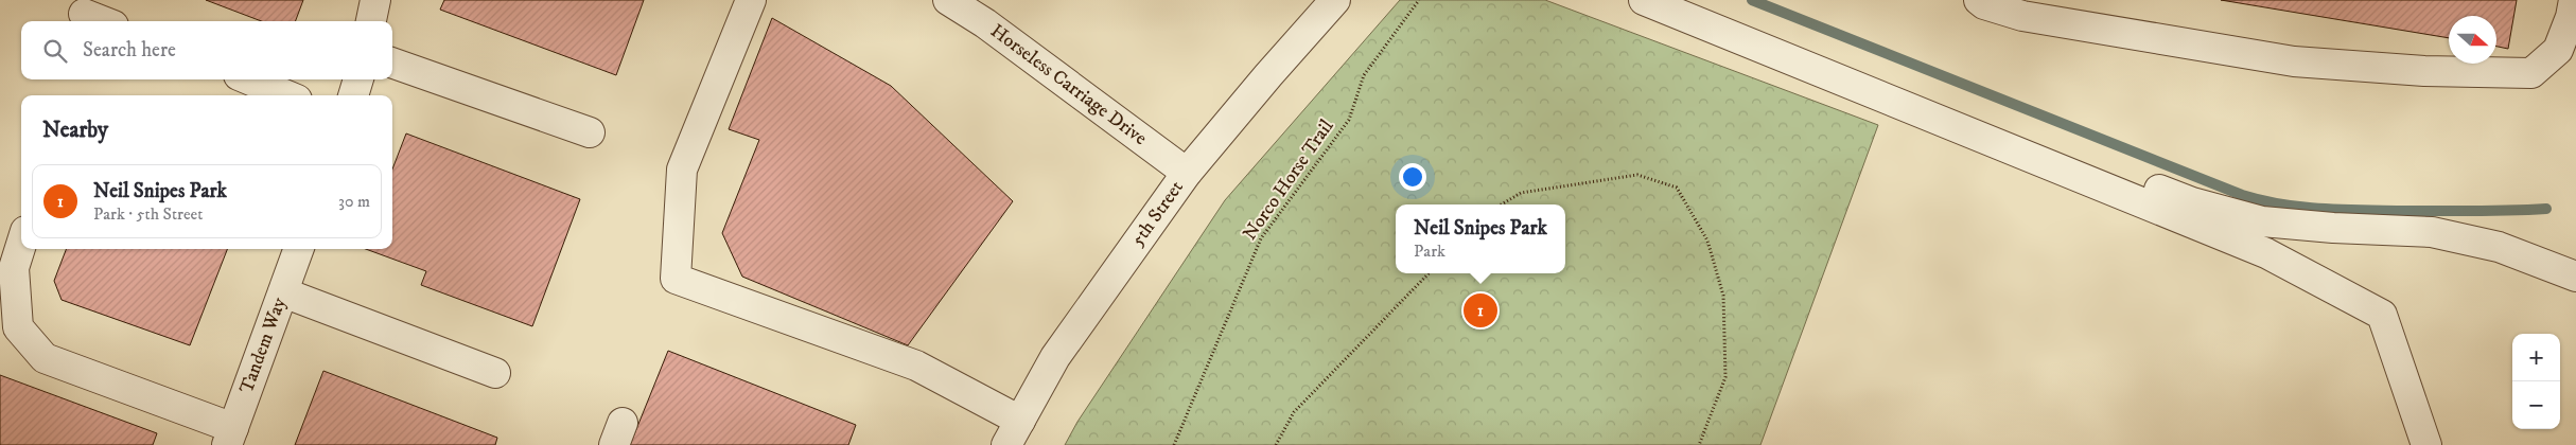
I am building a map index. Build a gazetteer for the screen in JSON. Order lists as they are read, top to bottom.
{
  "streets": {
    "street": ["Horseless Carriage Drive", "5th Street", "Tandem Way"],
    "path": ["Norco Horse Trail"]
  },
  "crossings": [
    ["Horseless Carriage Drive", "5th Street"]
  ],
  "north": "right",
  "page": {
    "search": "Search here",
    "heading": "Nearby",
    "list": [
      {
        "mark": "1",
        "name": "Neil Snipes Park",
        "note": "Park · 5th Street",
        "value": "30 m"
      }
    ],
    "popup": ["Neil Snipes Park", "Park"],
    "pins": "1",
    "map_buttons": ["+", "−"]
  }
}
